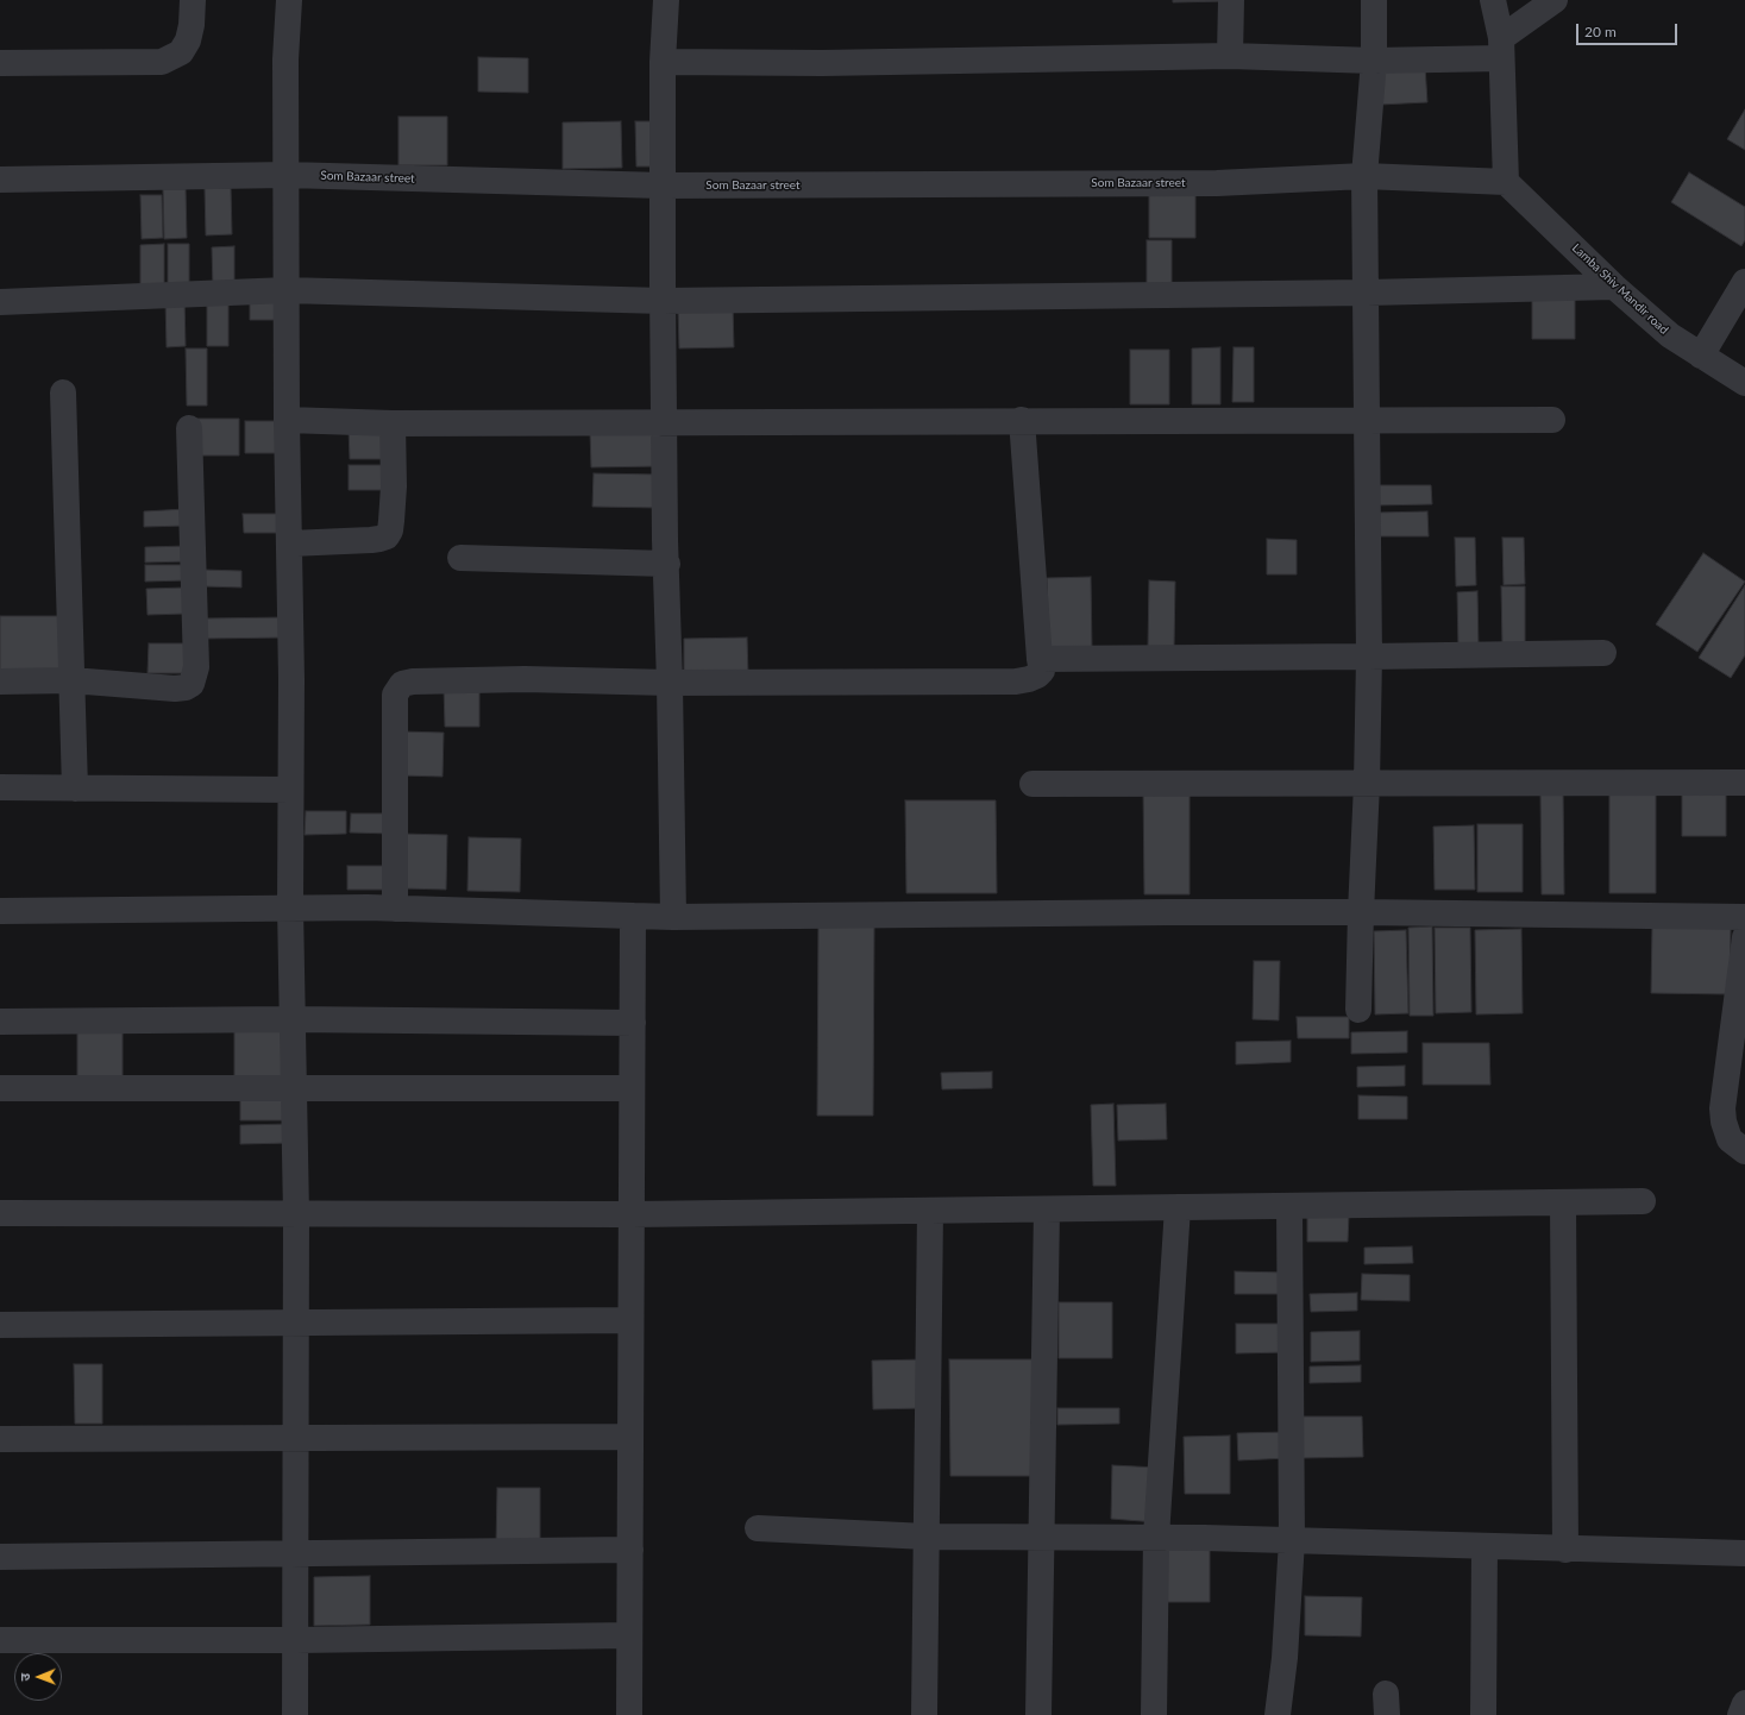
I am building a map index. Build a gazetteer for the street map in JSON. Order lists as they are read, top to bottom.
{
  "streets": {
    "street": ["Som Bazaar street", "Lamba Shiv Mandir road"]
  },
  "crossings": [
    ["Som Bazaar street", "Lamba Shiv Mandir road"]
  ],
  "scale_bar": "20 m",
  "north": "left"
}
